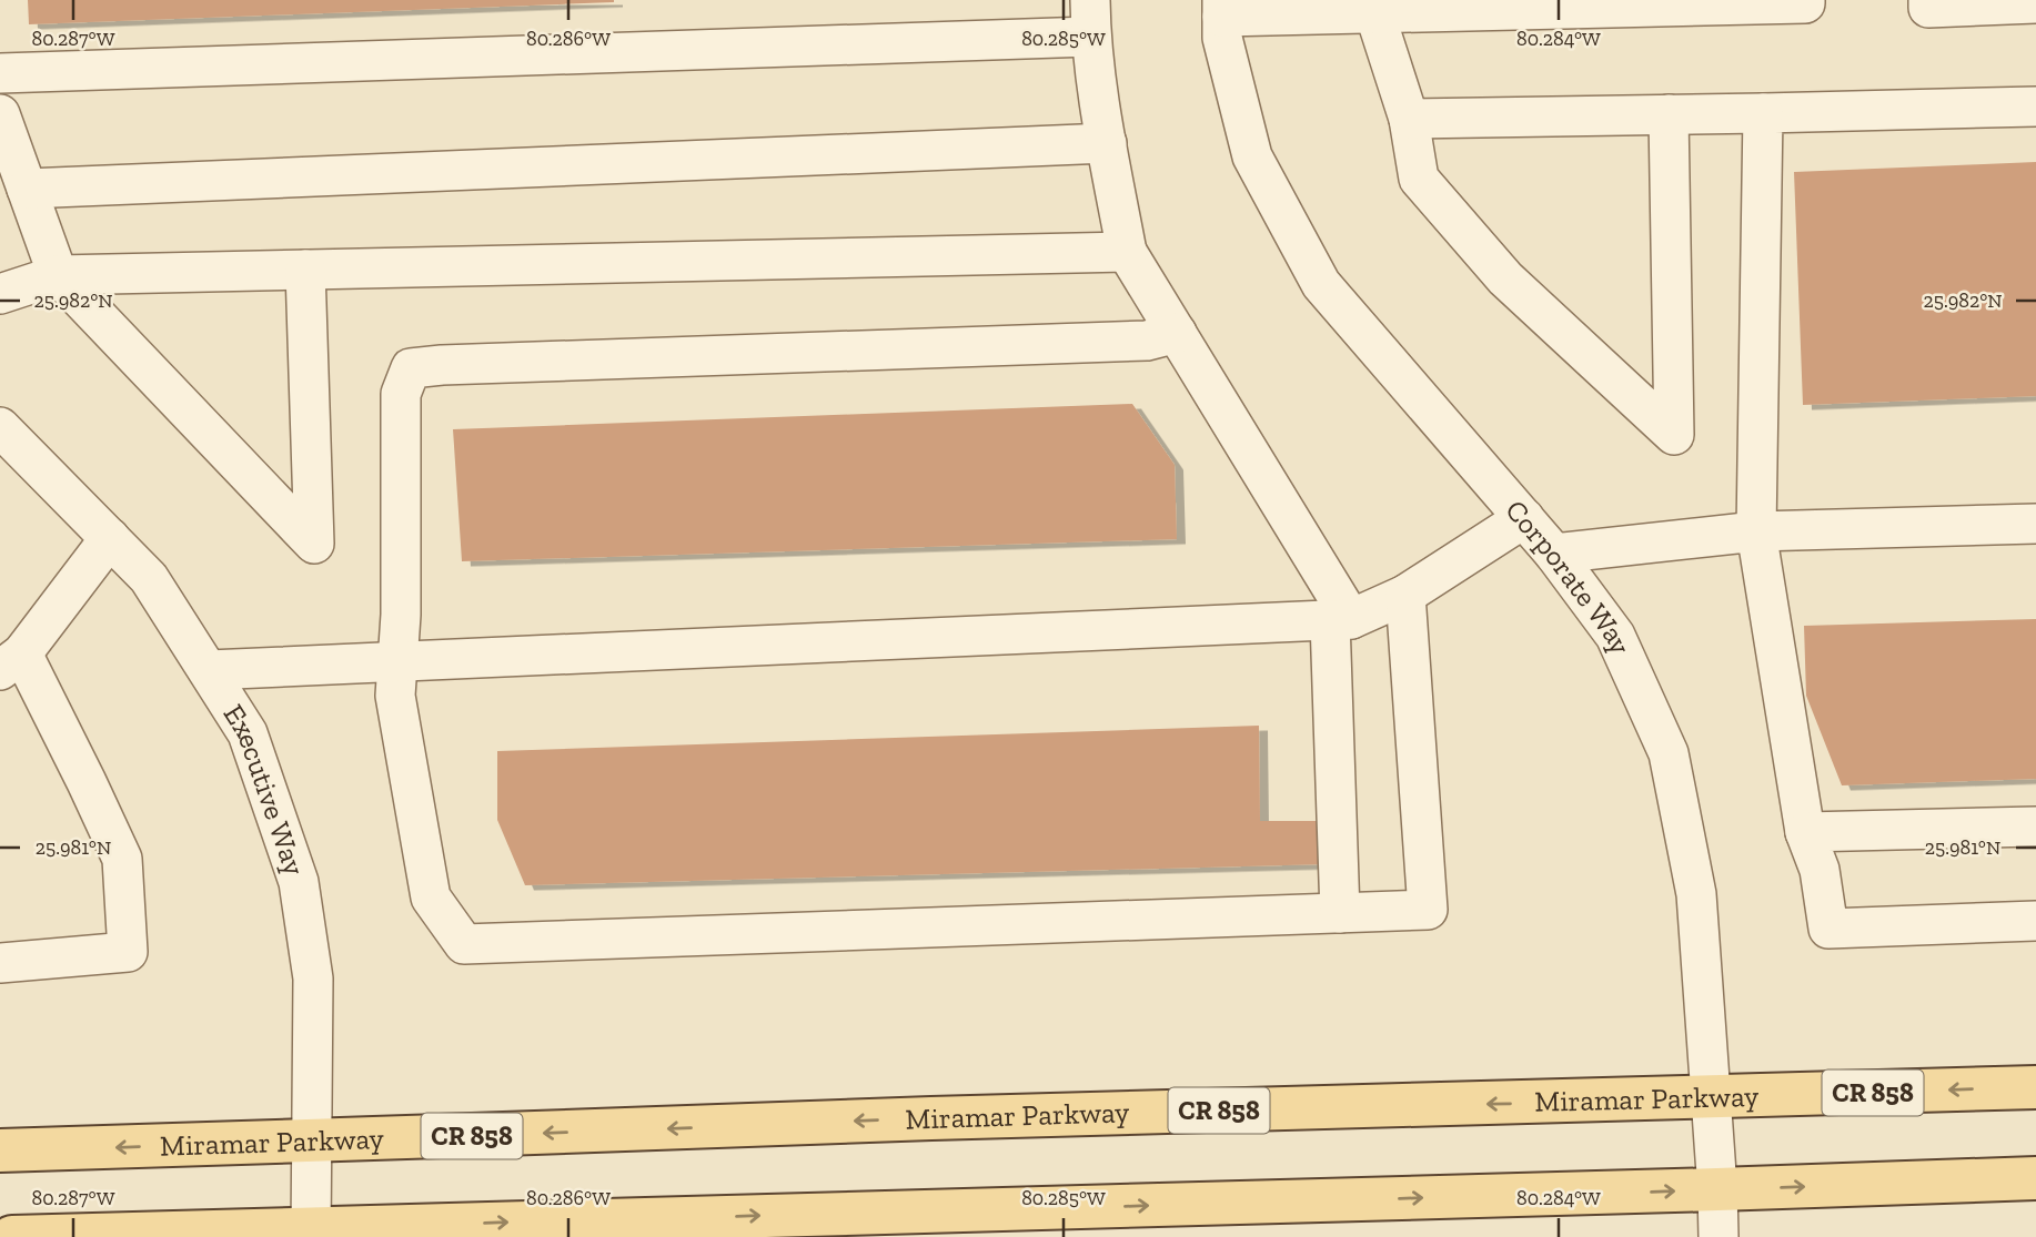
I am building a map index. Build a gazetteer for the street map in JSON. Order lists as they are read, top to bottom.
{
  "streets": {
    "main road": ["CR 858", "Miramar Parkway"],
    "street": ["Corporate Way", "Executive Way"]
  },
  "crossings": [
    ["Corporate Way", "Miramar Parkway"],
    ["Executive Way", "Miramar Parkway"]
  ],
  "coordinates": [
    "80.287°W",
    "80.286°W",
    "80.285°W",
    "80.284°W",
    "25.982°N",
    "25.981°N"
  ]
}
